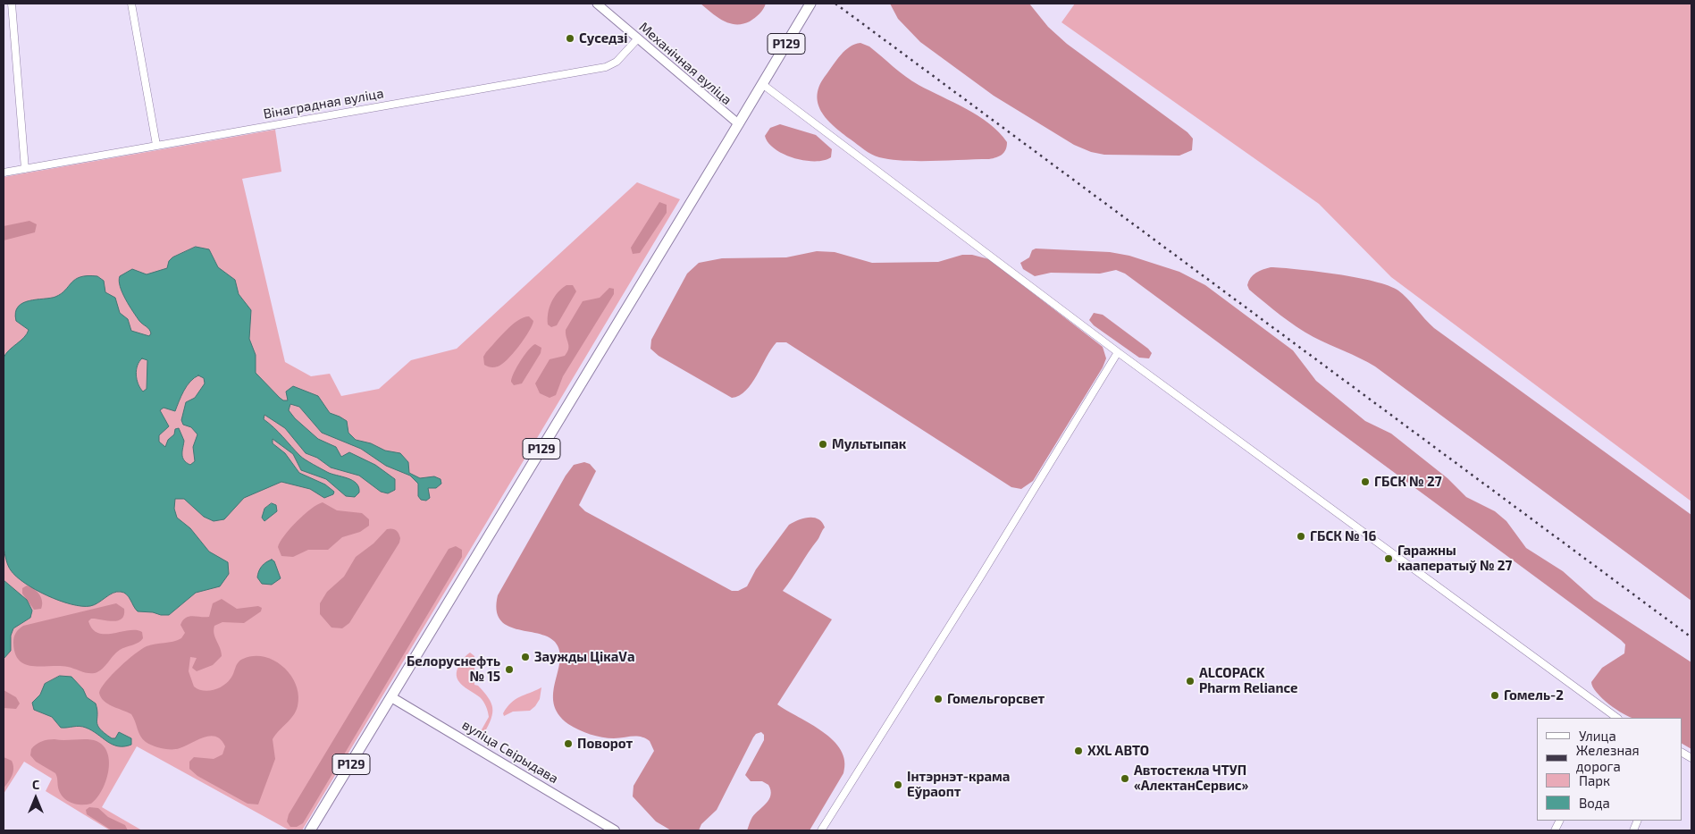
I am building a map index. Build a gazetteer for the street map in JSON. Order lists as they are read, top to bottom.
{
  "streets": {
    "main road": ["Р129", "вуліца Свірыдава"],
    "street": ["Механічная вуліца", "Вінаградная вуліца"]
  },
  "crossings": [
    ["Р129", "Механічная вуліца"],
    ["Р129", "вуліца Свірыдава"],
    ["Механічная вуліца", "Вінаградная вуліца"]
  ],
  "places": [
    "Суседзі",
    "Мультыпак",
    "ГБСК № 27",
    "ГБСК № 16",
    "Гаражны кааператыў № 27",
    "Заужды ЦікаVа",
    "Белоруснефть № 15",
    "ALCOPACK Pharm Reliance",
    "Гомель-2",
    "Гомельгорсвет",
    "Поворот",
    "XXL АВТО",
    "Автостекла ЧТУП «АлектанСервис»",
    "Інтэрнэт-крама Еўраопт"
  ],
  "legend": [
    "Улица",
    "Железная дорога",
    "Парк",
    "Вода"
  ],
  "north": "top"
}
